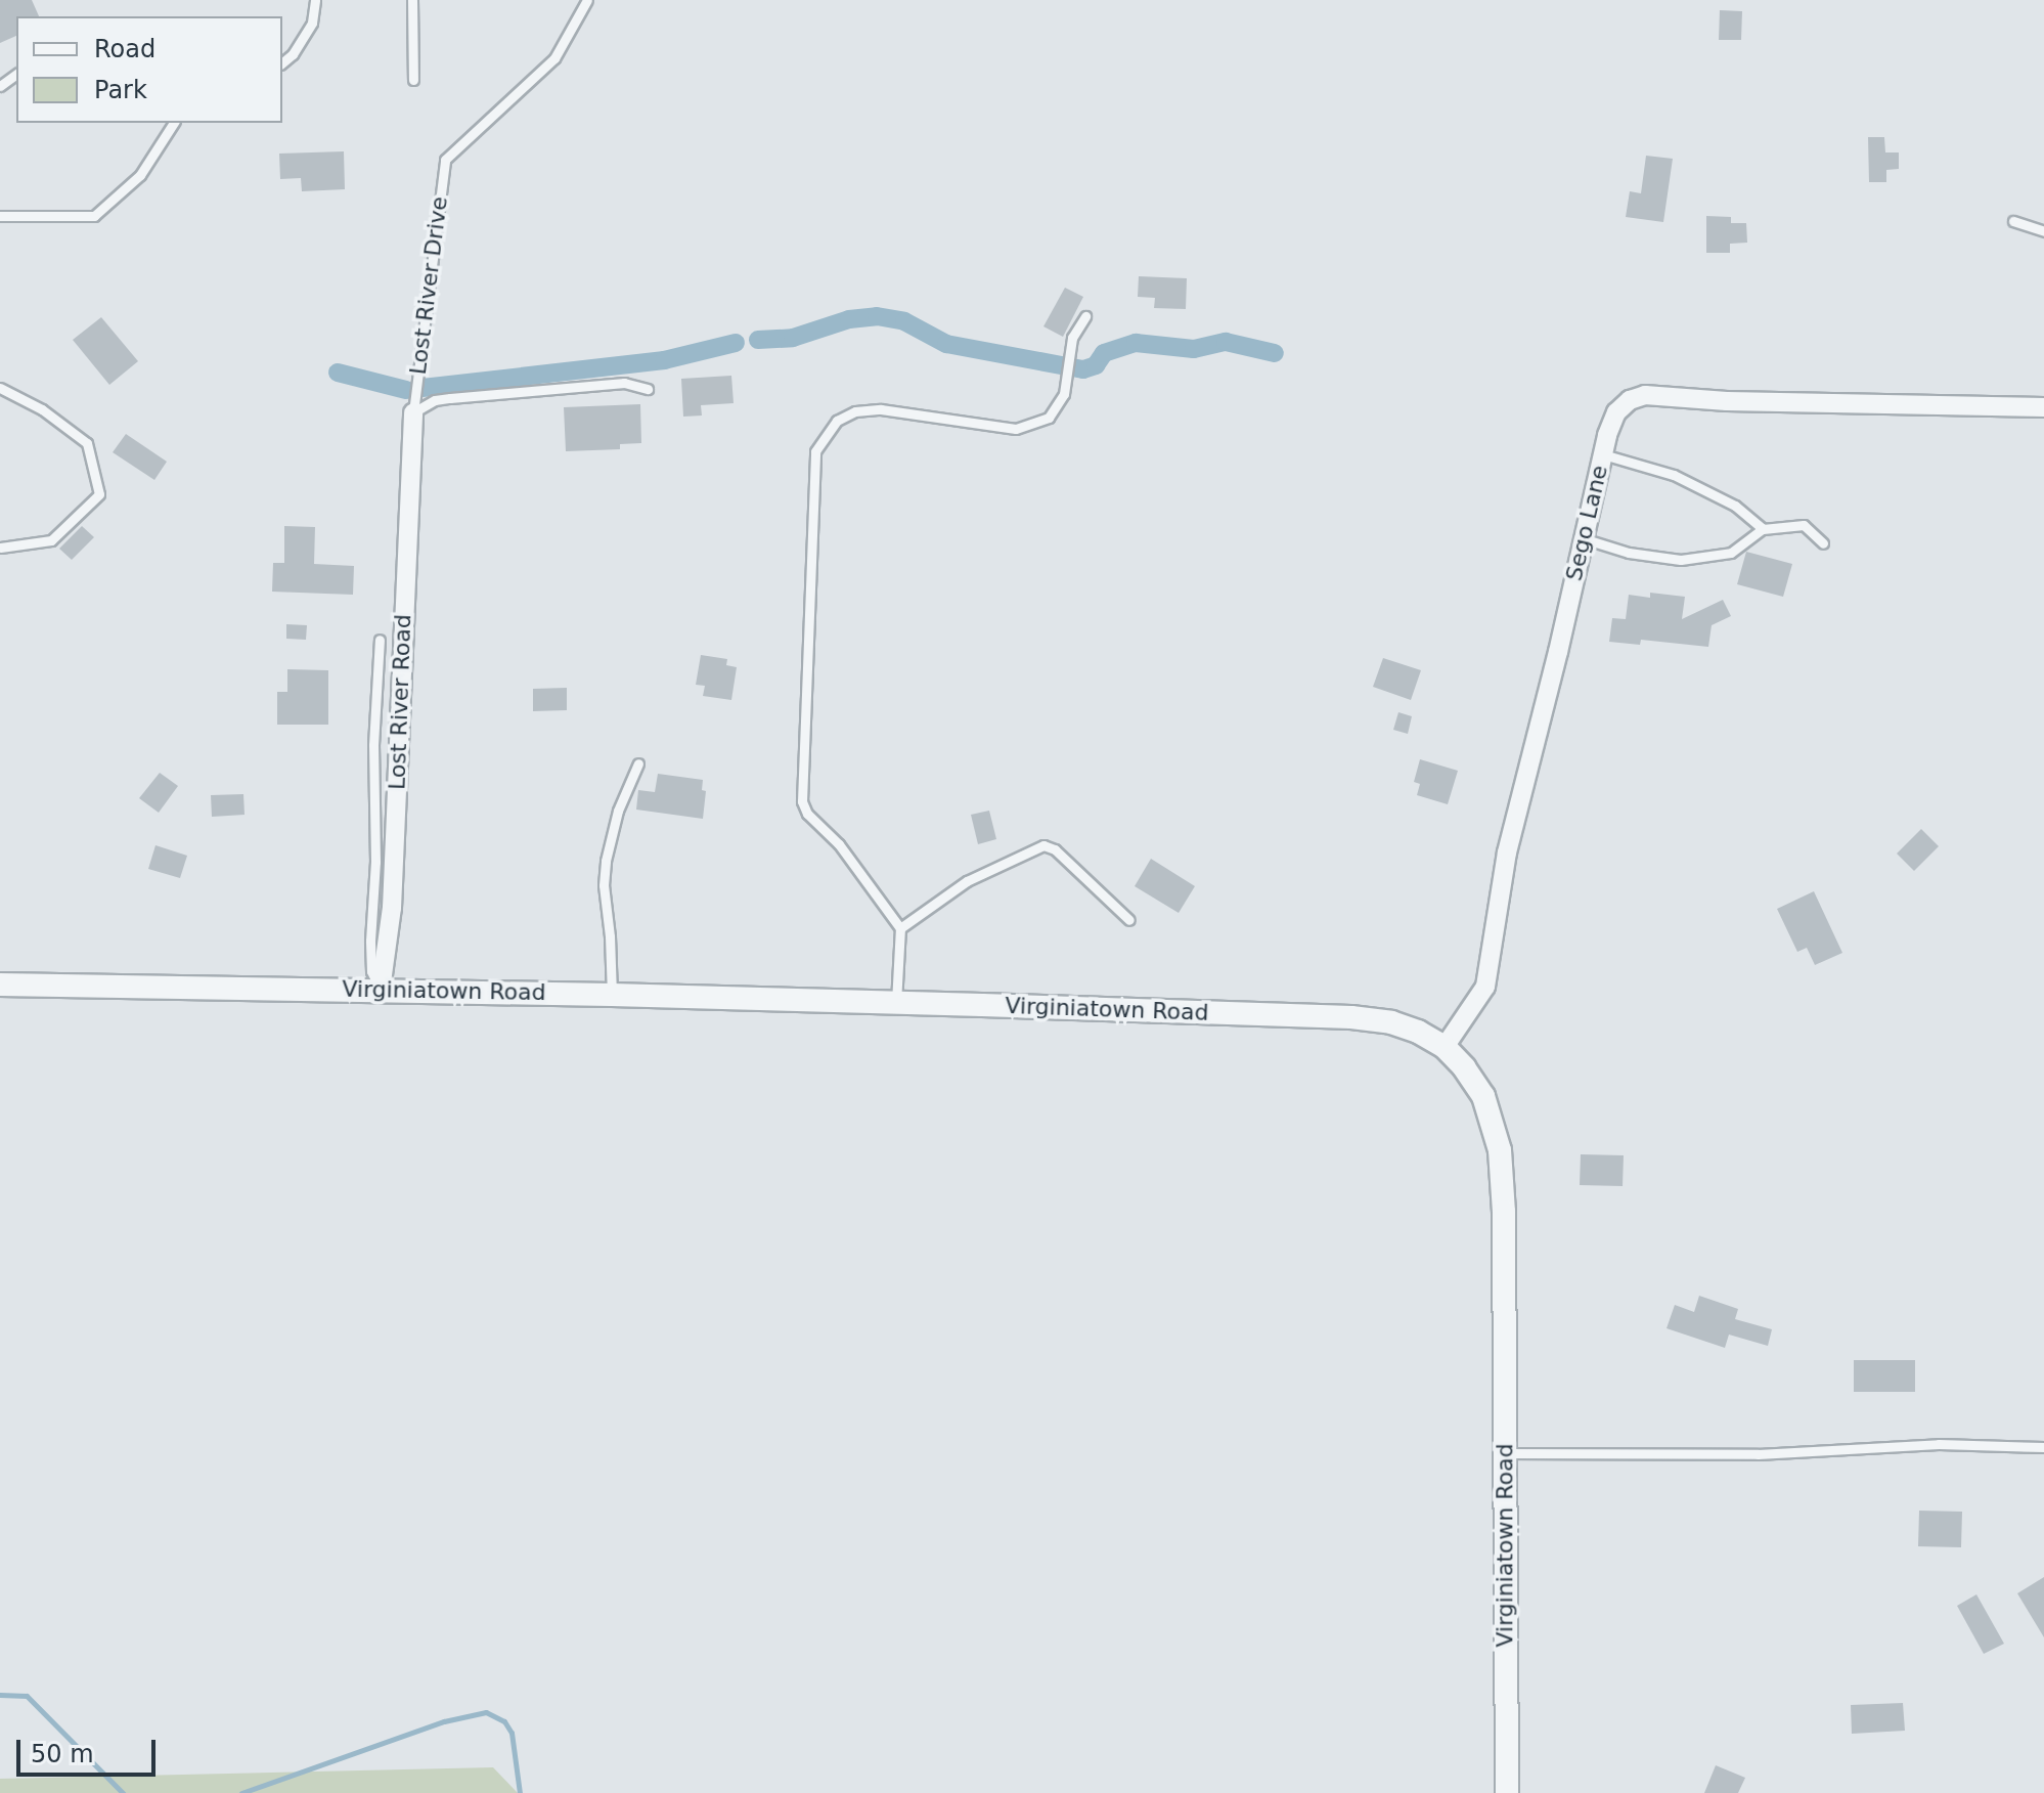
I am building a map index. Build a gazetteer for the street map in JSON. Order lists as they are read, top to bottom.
{
  "streets": {
    "street": ["Sego Lane", "Lost River Road", "Virginiatown Road"],
    "lane": ["Lost River Drive"]
  },
  "crossings": [
    ["Lost River Drive", "Lost River Road"],
    ["Sego Lane", "Virginiatown Road"],
    ["Lost River Road", "Virginiatown Road"]
  ],
  "legend": ["Road", "Park"],
  "scale_bar": "50 m"
}
